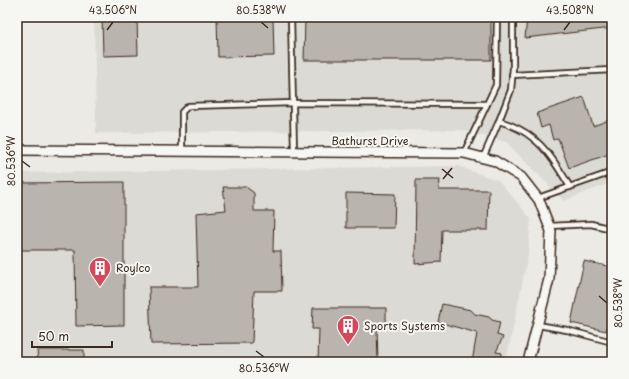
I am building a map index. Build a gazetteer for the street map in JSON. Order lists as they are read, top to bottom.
{
  "streets": {
    "street": ["Bathurst Drive"]
  },
  "places": {
    "building": ["Roylco", "Sports Systems"]
  },
  "scale_bar": "50 m",
  "coordinates": [
    "43.506°N",
    "80.538°W",
    "43.508°N",
    "80.536°W"
  ]
}
